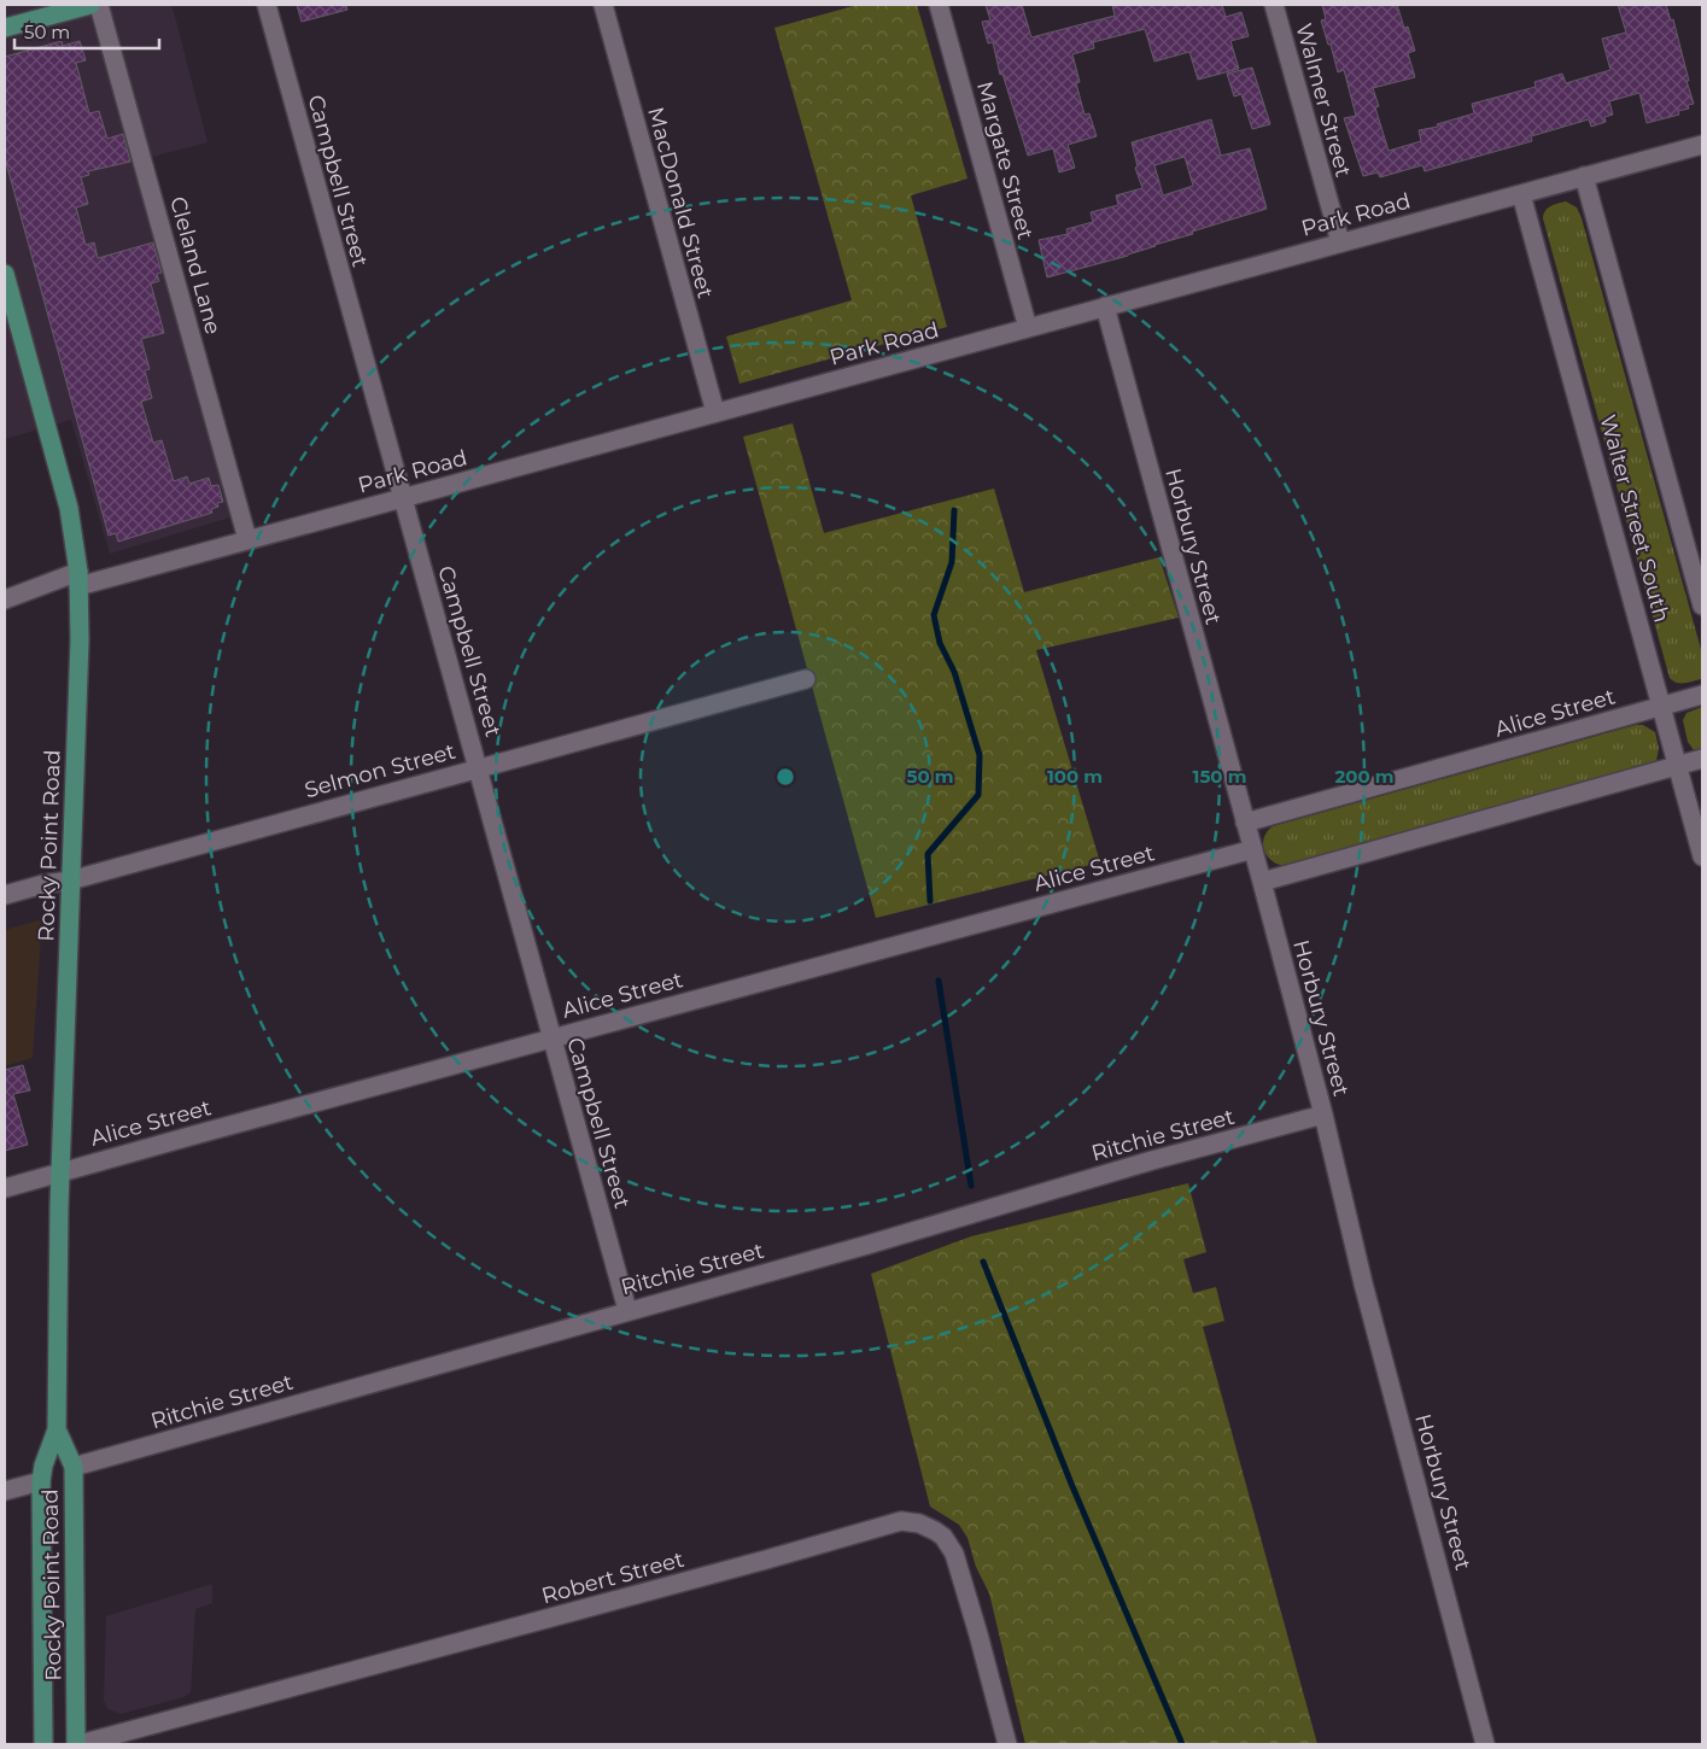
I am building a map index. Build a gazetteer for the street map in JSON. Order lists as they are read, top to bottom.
{
  "streets": {
    "main road": ["Rocky Point Road"],
    "street": [
      "Walmer Street",
      "Margate Street",
      "Campbell Street",
      "MacDonald Street",
      "Park Road",
      "Cleland Lane",
      "Walter Street South",
      "Horbury Street",
      "Alice Street",
      "Selmon Street",
      "Ritchie Street",
      "Robert Street"
    ]
  },
  "crossings": [
    ["Walmer Street", "Park Road"],
    ["Margate Street", "Park Road"],
    ["Campbell Street", "Park Road"],
    ["Campbell Street", "Alice Street"],
    ["Campbell Street", "Selmon Street"],
    ["Campbell Street", "Ritchie Street"],
    ["MacDonald Street", "Park Road"],
    ["Park Road", "Cleland Lane"],
    ["Park Road", "Walter Street South"],
    ["Park Road", "Horbury Street"],
    ["Park Road", "Rocky Point Road"],
    ["Walter Street South", "Alice Street"],
    ["Horbury Street", "Alice Street"],
    ["Horbury Street", "Ritchie Street"],
    ["Alice Street", "Rocky Point Road"],
    ["Selmon Street", "Rocky Point Road"],
    ["Rocky Point Road", "Ritchie Street"],
    ["Rocky Point Road", "Robert Street"]
  ],
  "scale_bar": "50 m",
  "rings": [
    "50 m",
    "100 m",
    "150 m",
    "200 m"
  ]
}
